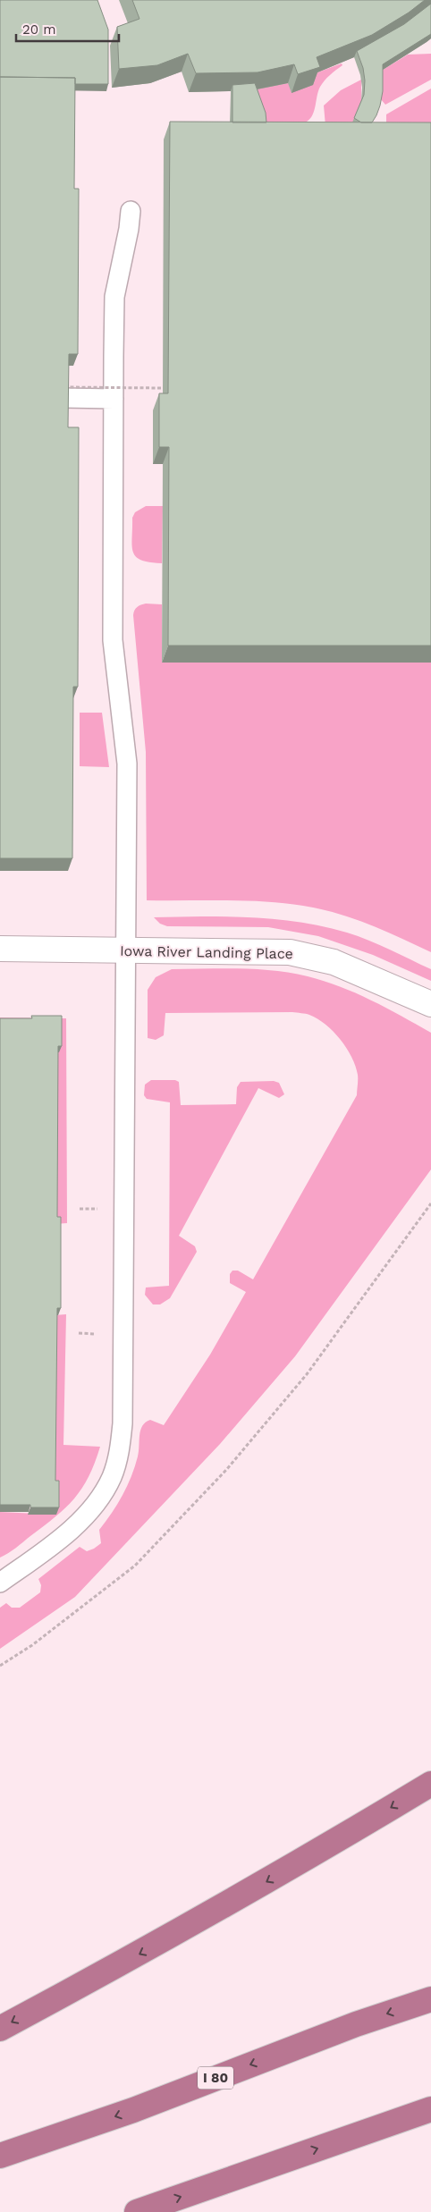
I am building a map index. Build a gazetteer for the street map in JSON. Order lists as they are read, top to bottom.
{
  "streets": {
    "highway": ["I 80"],
    "street": ["Iowa River Landing Place"]
  },
  "scale_bar": "20 m"
}
